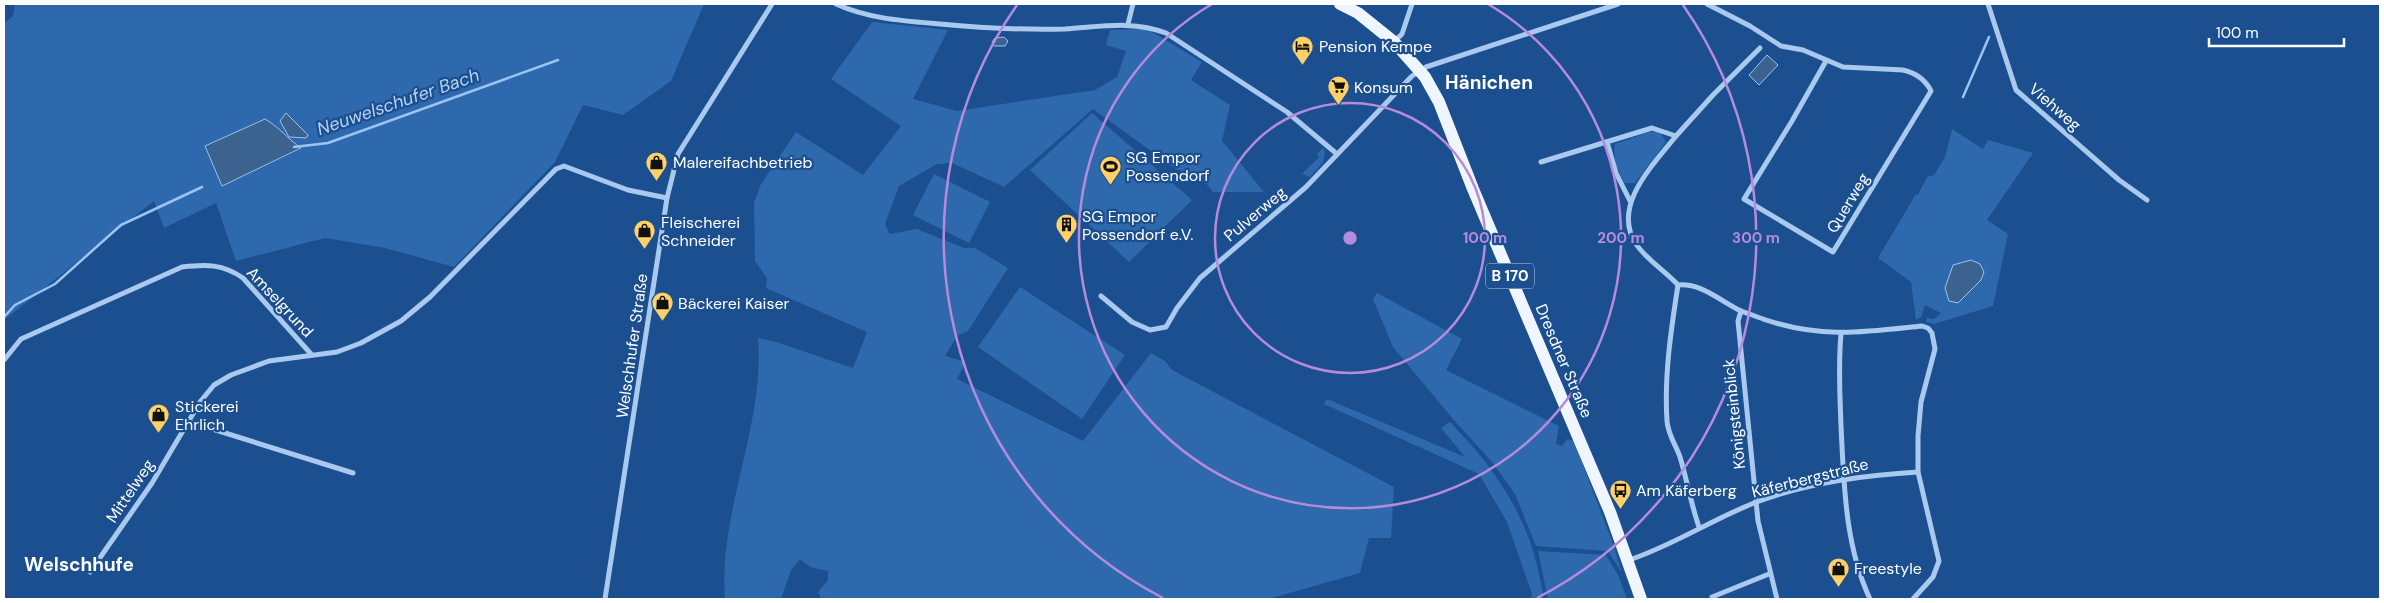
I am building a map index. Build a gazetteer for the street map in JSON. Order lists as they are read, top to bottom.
{
  "streets": {
    "main road": ["B 170", "Dresdner Straße"],
    "street": [
      "Viehweg",
      "Querweg",
      "Pulverweg",
      "Amselgrund",
      "Welschhufer Straße",
      "Königsteinblick",
      "Käferbergstraße",
      "Mittelweg"
    ]
  },
  "crossings": [
    ["Pulverweg", "Dresdner Straße"],
    ["Amselgrund", "Welschhufer Straße"],
    ["Amselgrund", "Mittelweg"],
    ["Dresdner Straße", "Käferbergstraße"],
    ["Königsteinblick", "Käferbergstraße"]
  ],
  "districts": ["Hänichen", "Welschhufe"],
  "water": ["Neuwelschufer Bach"],
  "places": {
    "hotel": ["Pension Kempe"],
    "supermarket": ["Konsum"],
    "shop": [
      "Malereifachbetrieb",
      "Fleischerei Schneider",
      "Bäckerei Kaiser",
      "Stickerei Ehrlich",
      "Freestyle"
    ],
    "sports": ["SG Empor Possendorf"],
    "building": ["SG Empor Possendorf e.V."],
    "bus stop": ["Am Käferberg"]
  },
  "scale_bar": "100 m",
  "rings": ["100 m", "200 m", "300 m"]
}
